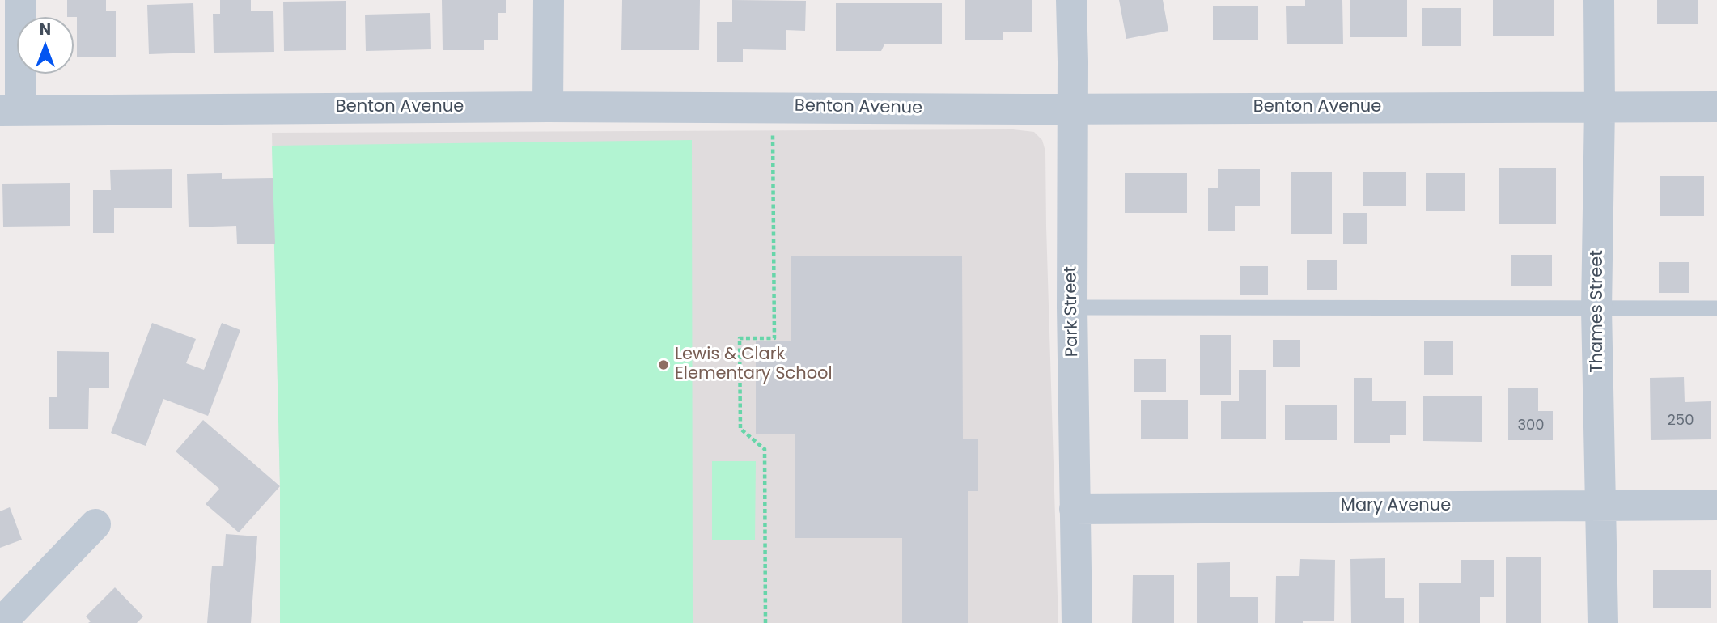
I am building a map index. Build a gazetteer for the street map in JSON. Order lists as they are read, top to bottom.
{
  "streets": {
    "street": [
      "Benton Avenue",
      "Park Street",
      "Thames Street",
      "Mary Avenue"
    ]
  },
  "crossings": [
    ["Benton Avenue", "Park Street"],
    ["Benton Avenue", "Thames Street"],
    ["Park Street", "Mary Avenue"],
    ["Thames Street", "Mary Avenue"]
  ],
  "places": ["Lewis & Clark Elementary School"],
  "house_numbers": ["250", "300"],
  "north": "top"
}
